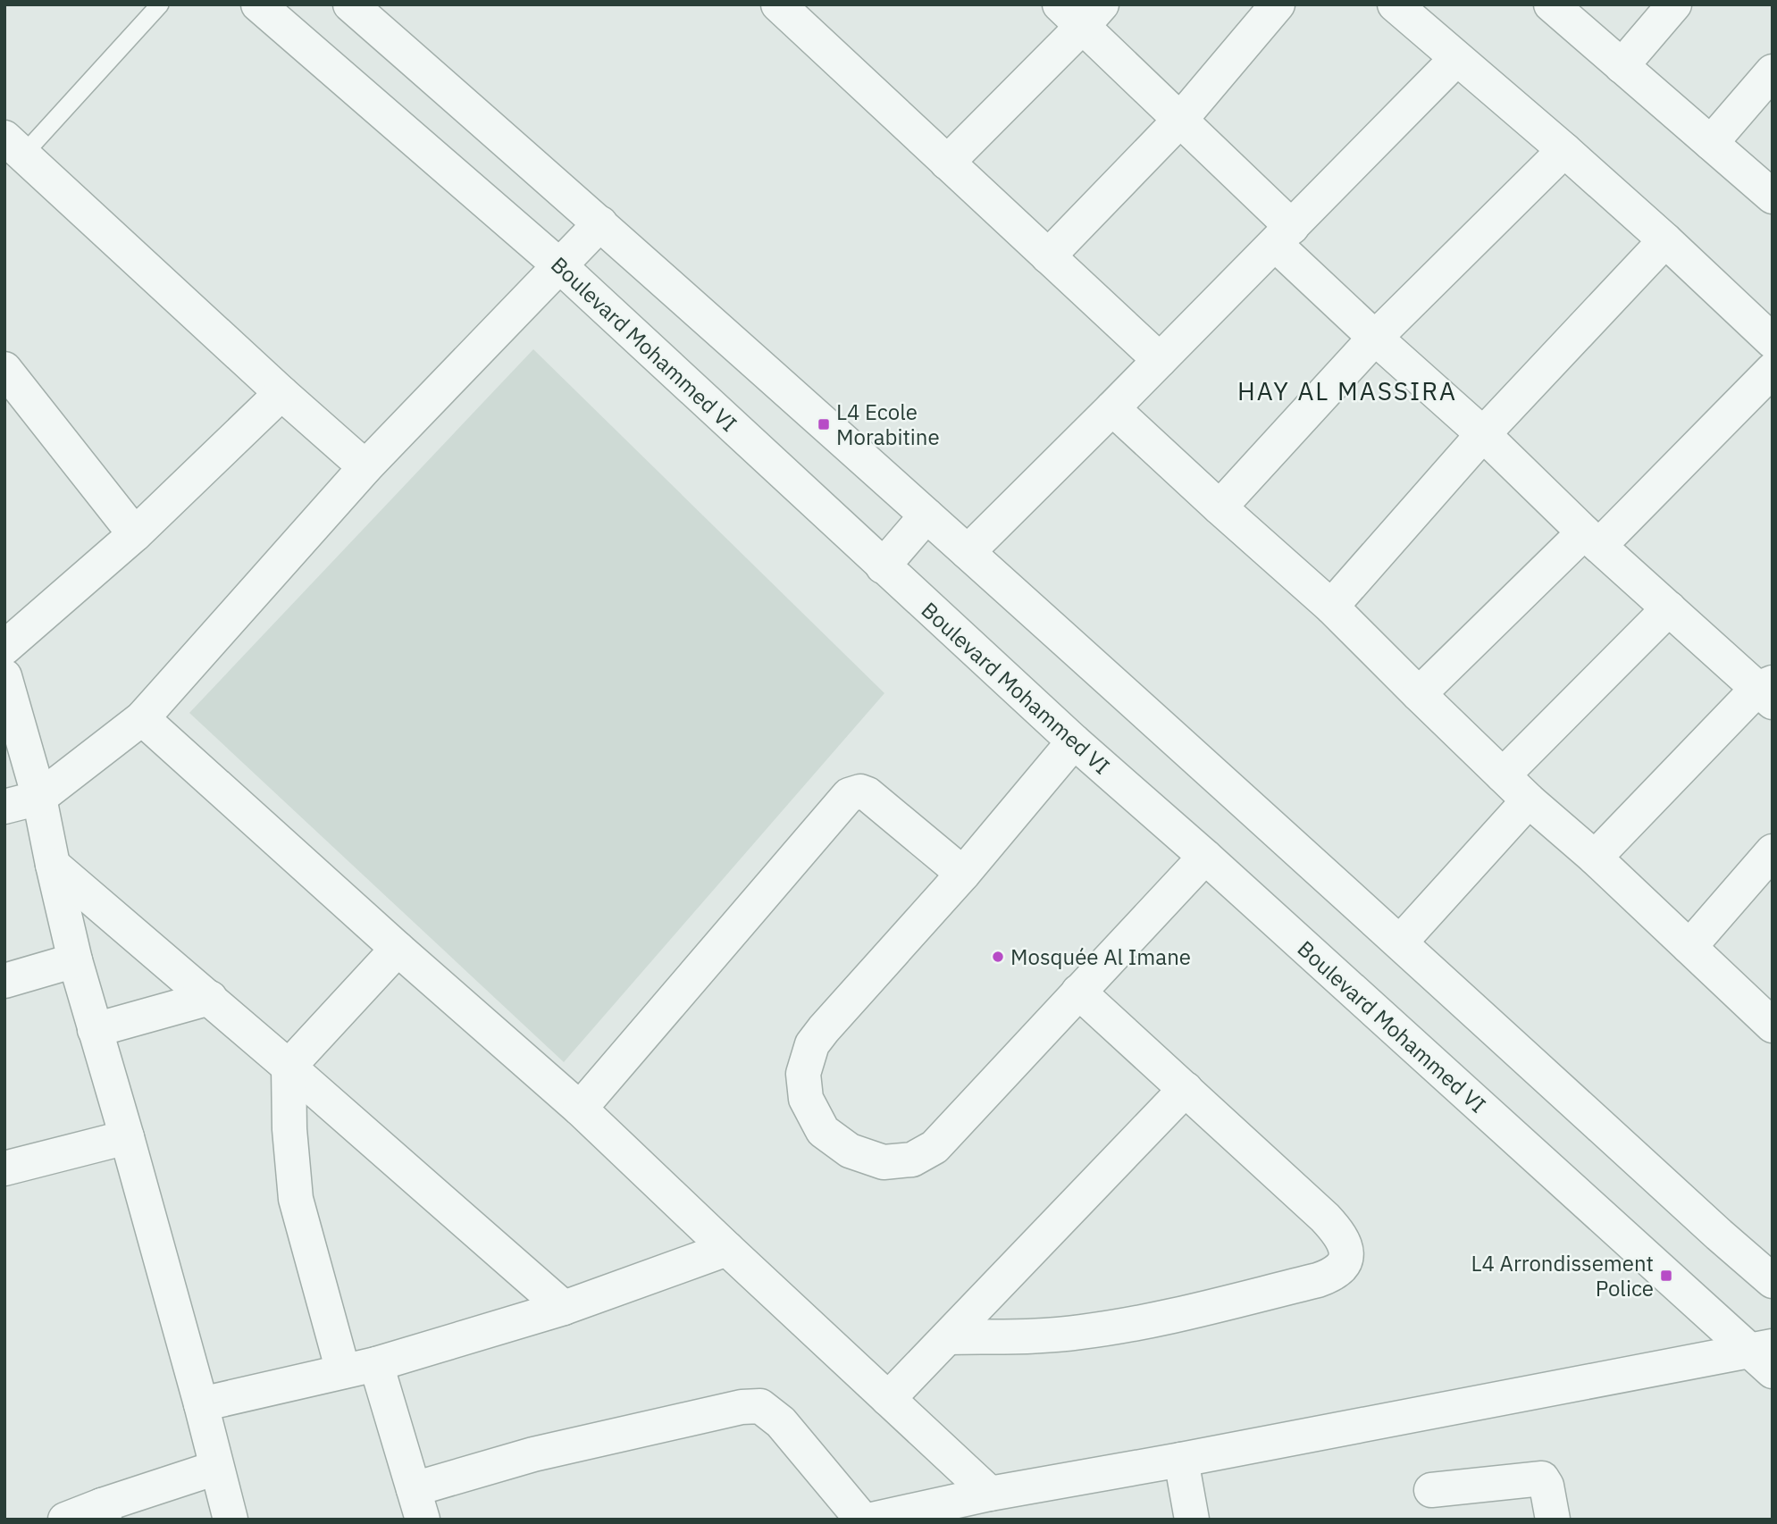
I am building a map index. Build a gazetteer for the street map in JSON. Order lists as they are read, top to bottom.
{
  "streets": {
    "street": ["Boulevard Mohammed VI"]
  },
  "districts": ["HAY AL MASSIRA"],
  "places": {
    "transit": ["L4 Ecole Morabitine", "L4 Arrondissement Police"],
    "other": ["Mosquée Al Imane"]
  }
}
